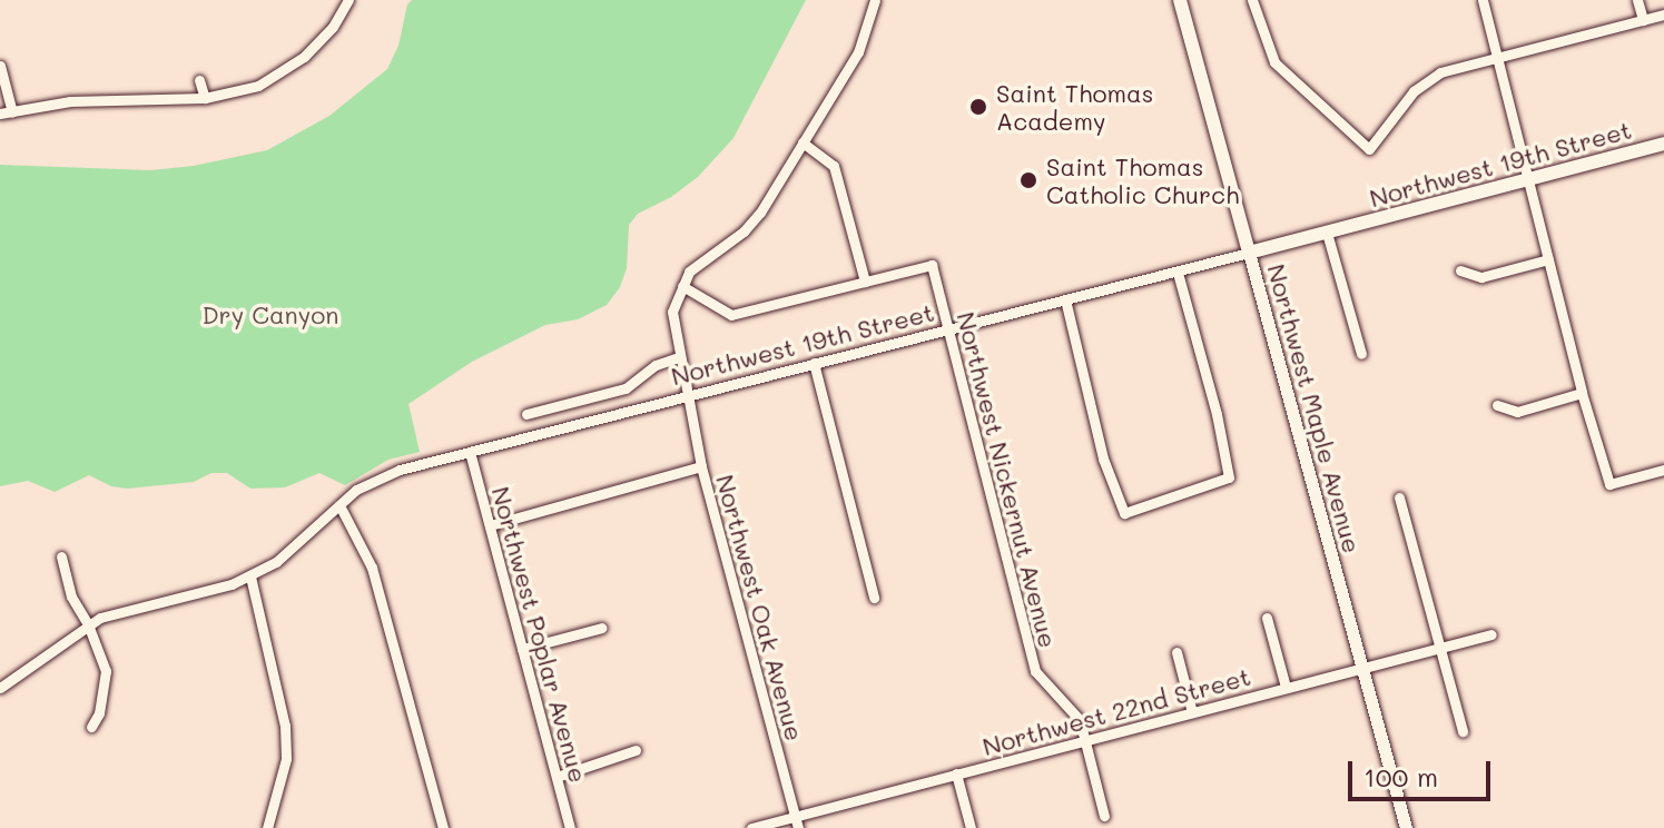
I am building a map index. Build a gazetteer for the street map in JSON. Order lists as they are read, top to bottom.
{
  "streets": {
    "main road": ["Northwest 19th Street", "Northwest Maple Avenue"],
    "street": [
      "Northwest Nickernut Avenue",
      "Northwest Oak Avenue",
      "Northwest Poplar Avenue",
      "Northwest 22nd Street"
    ]
  },
  "crossings": [
    ["Northwest 19th Street", "Northwest Maple Avenue"],
    ["Northwest 19th Street", "Northwest Nickernut Avenue"],
    ["Northwest 19th Street", "Northwest Oak Avenue"],
    ["Northwest 19th Street", "Northwest Poplar Avenue"],
    ["Northwest Maple Avenue", "Northwest 22nd Street"],
    ["Northwest Nickernut Avenue", "Northwest 22nd Street"],
    ["Northwest Oak Avenue", "Northwest 22nd Street"]
  ],
  "parks": ["Dry Canyon"],
  "places": ["Saint Thomas Academy", "Saint Thomas Catholic Church"],
  "scale_bar": "100 m"
}
